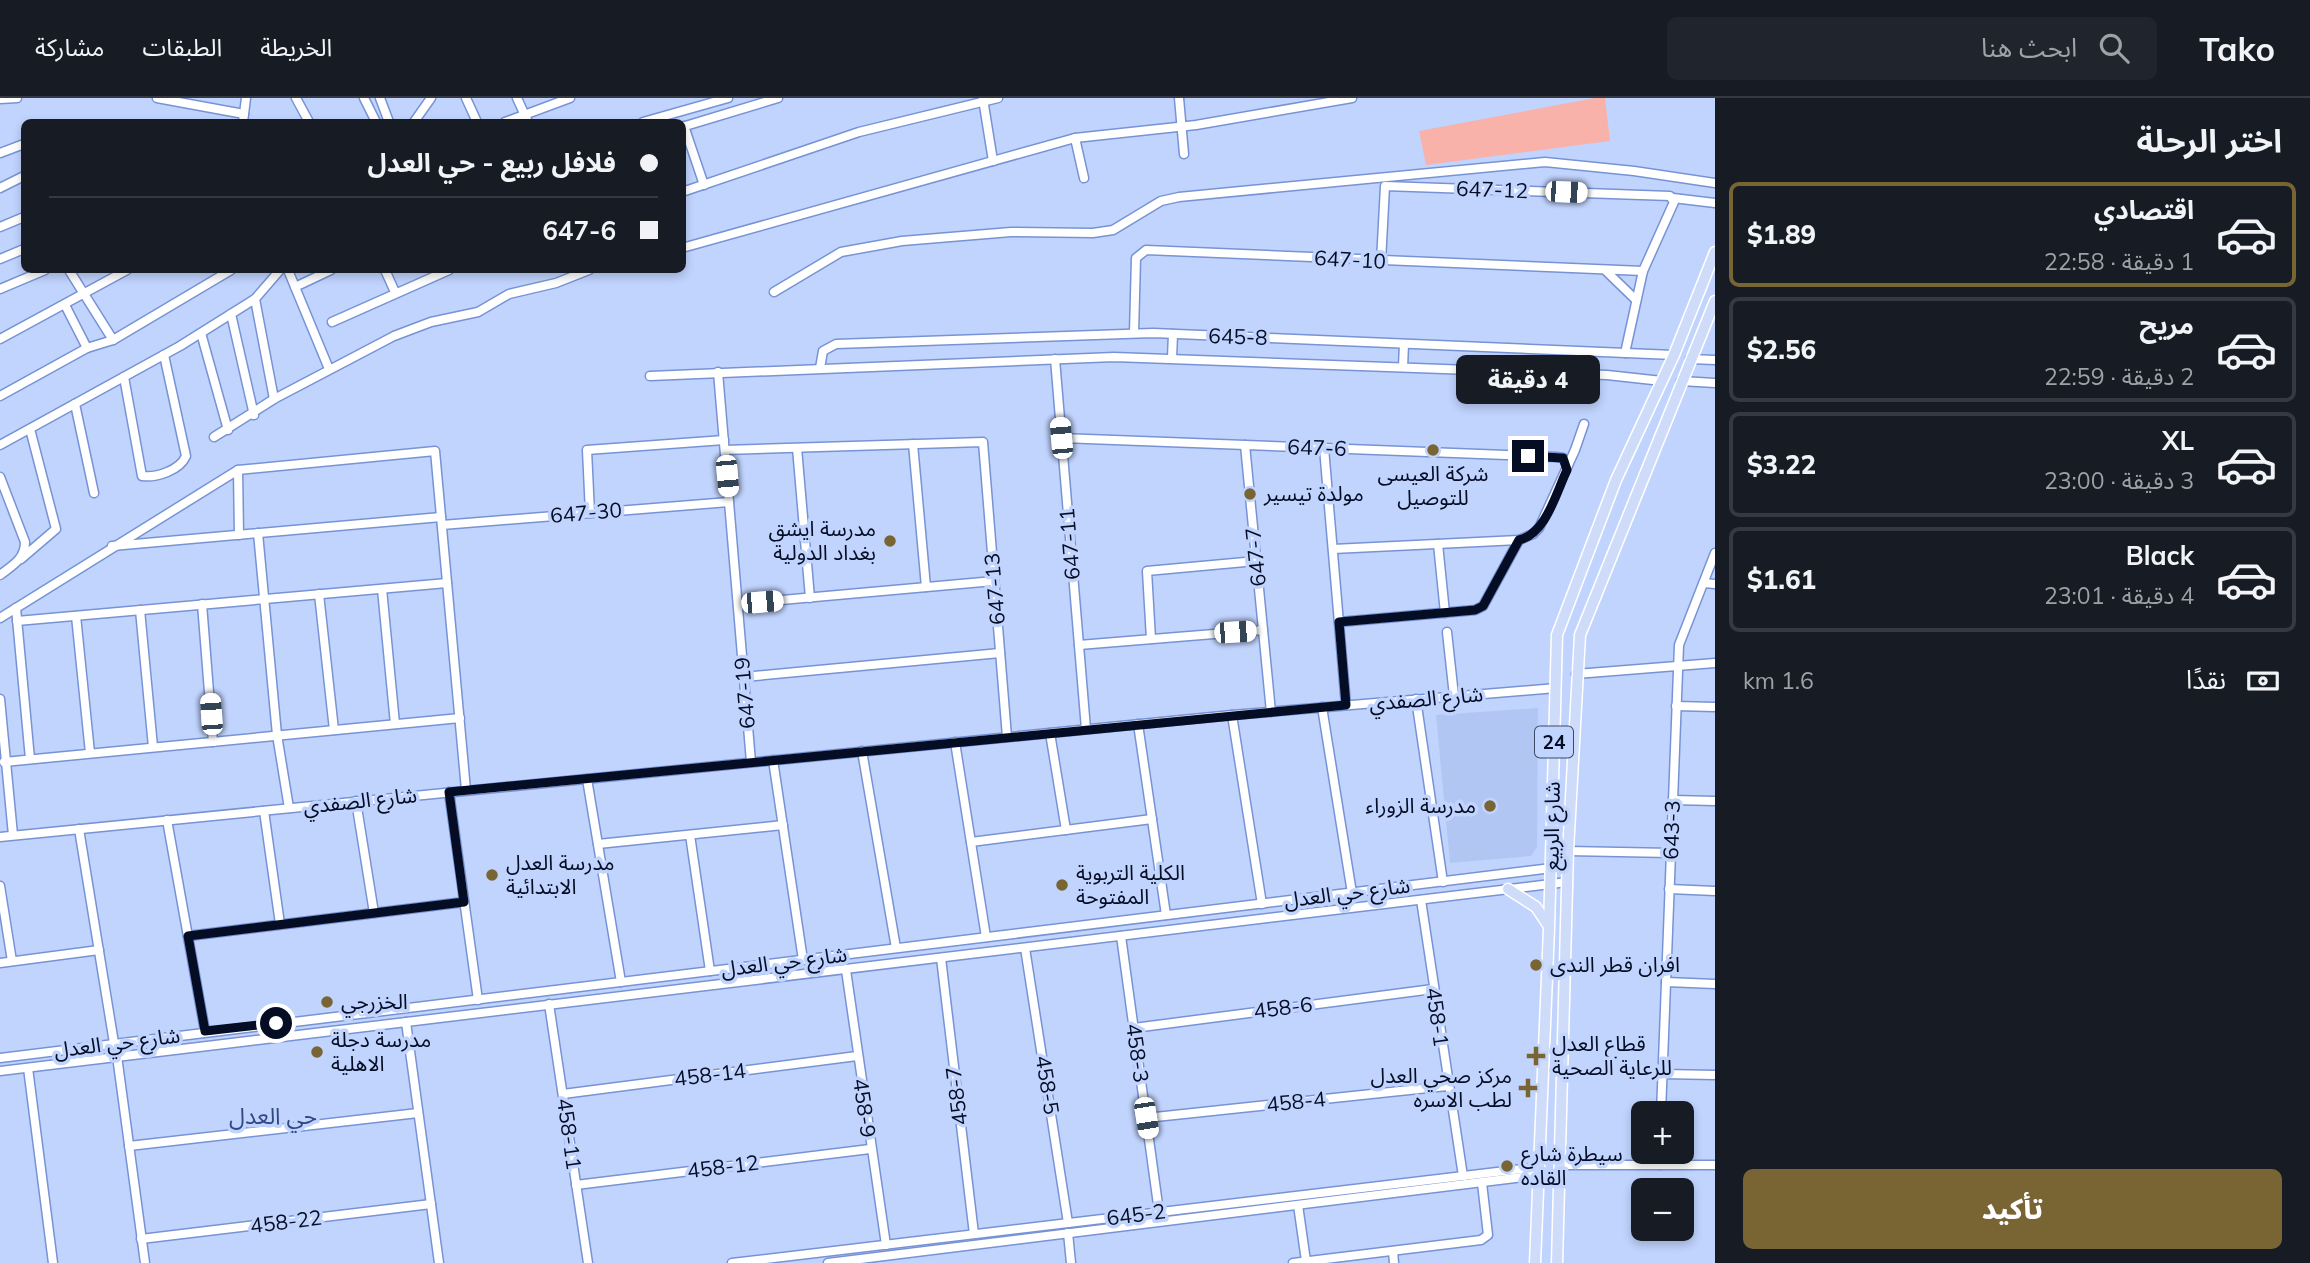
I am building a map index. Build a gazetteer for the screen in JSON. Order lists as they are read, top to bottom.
{
  "streets": {
    "main road": ["24", "شارع الربيع"],
    "street": [
      "647-12",
      "647-10",
      "645-8",
      "647-6",
      "647-30",
      "647-11",
      "647-7",
      "647-13",
      "647-19",
      "شارع الصفدي",
      "643-3",
      "شارع حي العدل",
      "458-6",
      "458-1",
      "458-3",
      "458-14",
      "458-5",
      "458-7",
      "458-4",
      "458-9",
      "458-11",
      "458-12",
      "645-2",
      "458-22"
    ]
  },
  "crossings": [
    ["647-12", "647-10"],
    ["647-10", "645-8"],
    ["645-8", "647-11"],
    ["645-8", "647-19"],
    ["645-8", "شارع الربيع"],
    ["647-6", "647-11"],
    ["647-6", "647-7"],
    ["647-30", "647-19"],
    ["647-11", "شارع الصفدي"],
    ["647-7", "شارع الصفدي"],
    ["647-13", "شارع الصفدي"],
    ["647-19", "شارع الصفدي"],
    ["شارع الصفدي", "شارع الربيع"],
    ["شارع الربيع", "شارع حي العدل"],
    ["شارع الربيع", "645-2"],
    ["شارع حي العدل", "458-1"],
    ["شارع حي العدل", "458-3"],
    ["شارع حي العدل", "458-5"],
    ["شارع حي العدل", "458-7"],
    ["شارع حي العدل", "458-9"],
    ["شارع حي العدل", "458-11"],
    ["458-6", "458-1"],
    ["458-6", "458-3"],
    ["458-1", "458-4"],
    ["458-1", "645-2"],
    ["458-3", "458-4"],
    ["458-3", "645-2"],
    ["458-14", "458-9"],
    ["458-14", "458-11"],
    ["458-5", "645-2"],
    ["458-7", "645-2"],
    ["458-9", "458-12"],
    ["458-9", "645-2"],
    ["458-11", "458-12"]
  ],
  "districts": ["حي العدل"],
  "places": {
    "other": [
      "شركة العيسى للتوصيل",
      "مولدة تيسير",
      "مدرسة ايشق بغداد الدولية",
      "مدرسة الزوراء",
      "مدرسة العدل الابتدائية",
      "الكلية التربوية المفتوحة",
      "افران قطر الندى",
      "الخزرجي",
      "مدرسة دجلة الاهلية",
      "سيطرة شارع القاده"
    ],
    "health": ["قطاع العدل للرعاية الصحية", "مركز صحي العدل لطب الاسره"]
  },
  "page": {
    "header": "Tako",
    "search": "ابحث هنا",
    "nav": ["الخريطة", "الطبقات", "مشاركة"],
    "heading": "اختر الرحلة",
    "banner": ["فلافل ربيع - حي العدل", "647-6"],
    "list": [
      {
        "name": "اقتصادي",
        "note": "1 دقيقة · 22:58",
        "value": "$1.89"
      },
      {
        "name": "مريح",
        "note": "2 دقيقة · 22:59",
        "value": "$2.56"
      },
      {
        "name": "XL",
        "note": "3 دقيقة · 23:00",
        "value": "$3.22"
      },
      {
        "name": "Black",
        "note": "4 دقيقة · 23:01",
        "value": "$1.61"
      }
    ],
    "bubble": "4 دقيقة",
    "pay": ["نقدًا", "1.6 km"],
    "map_buttons": ["+", "−"],
    "buttons": "تأكيد"
  }
}
